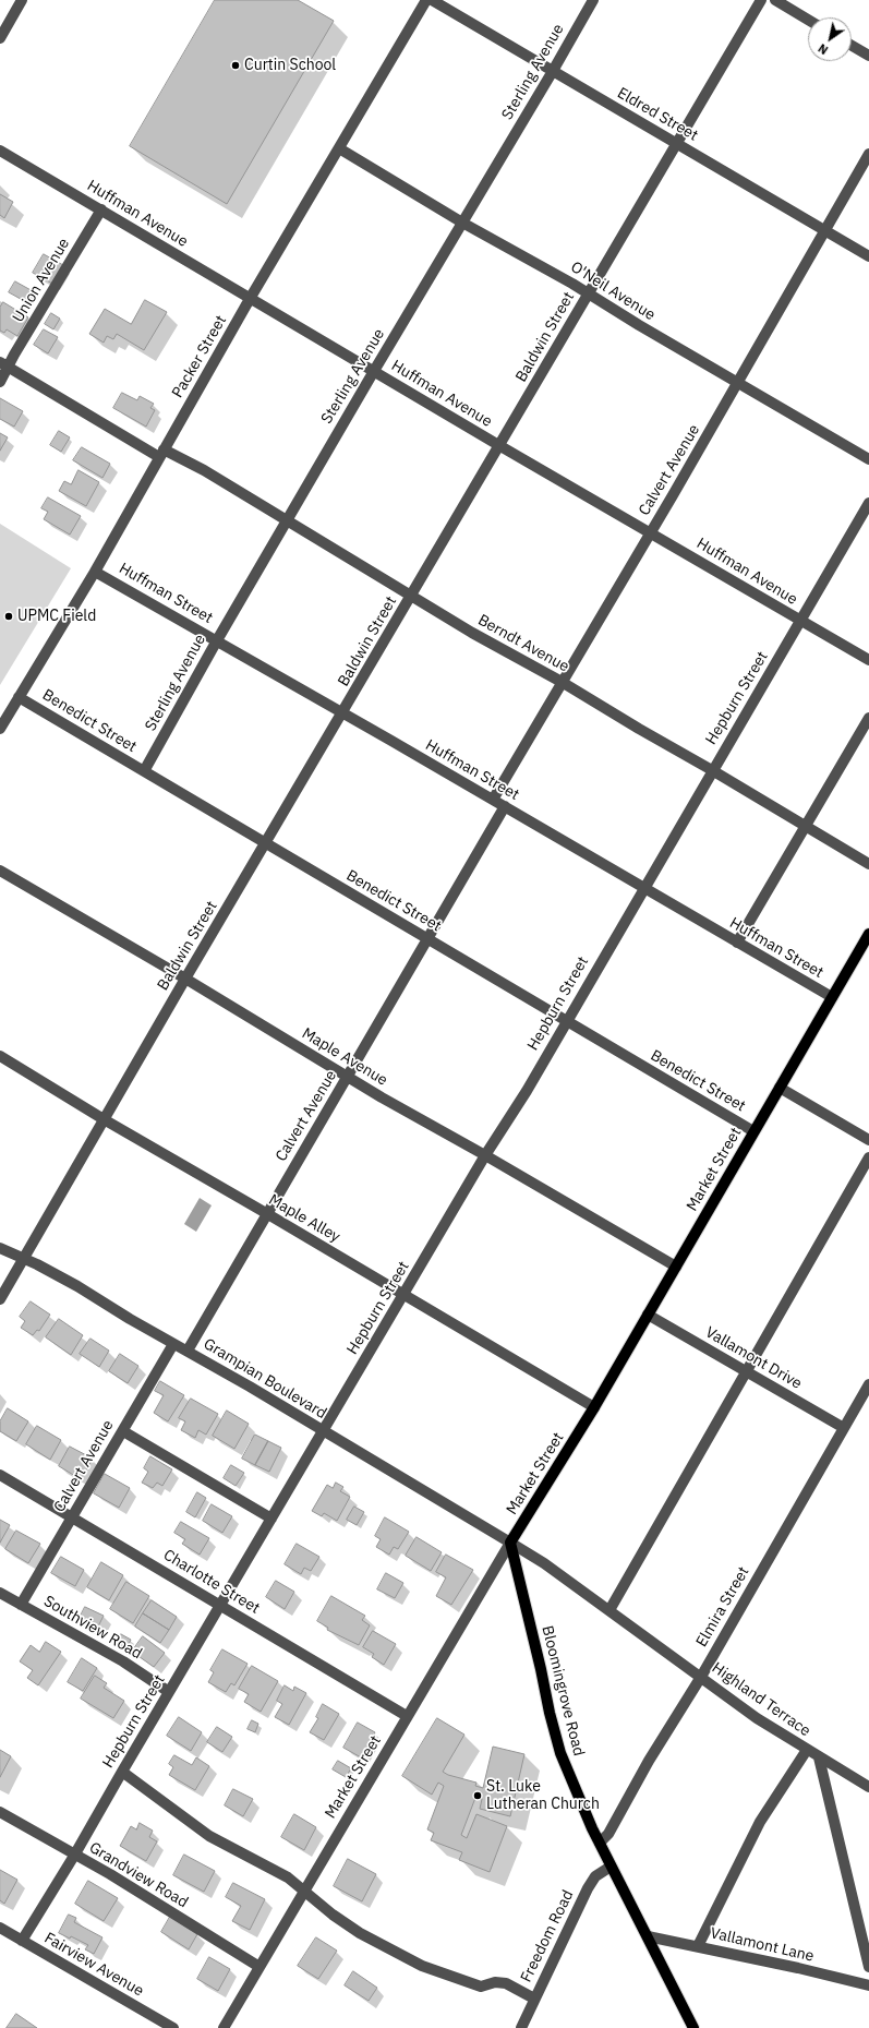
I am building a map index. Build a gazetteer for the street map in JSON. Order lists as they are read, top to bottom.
{
  "streets": {
    "main road": ["Market Street", "Bloomingrove Road"],
    "street": [
      "Sterling Avenue",
      "Eldred Street",
      "Huffman Avenue",
      "Union Avenue",
      "O'Neil Avenue",
      "Baldwin Street",
      "Packer Street",
      "Calvert Avenue",
      "Huffman Street",
      "Berndt Avenue",
      "Hepburn Street",
      "Benedict Street",
      "Maple Avenue",
      "Maple Alley",
      "Vallamont Drive",
      "Grampian Boulevard",
      "Charlotte Street",
      "Elmira Street",
      "Southview Road",
      "Highland Terrace",
      "Grandview Road",
      "Freedom Road",
      "Vallamont Lane",
      "Fairview Avenue"
    ]
  },
  "crossings": [
    ["Sterling Avenue", "Eldred Street"],
    ["Sterling Avenue", "Huffman Avenue"],
    ["Sterling Avenue", "O'Neil Avenue"],
    ["Sterling Avenue", "Huffman Street"],
    ["Sterling Avenue", "Berndt Avenue"],
    ["Sterling Avenue", "Benedict Street"],
    ["Eldred Street", "Baldwin Street"],
    ["Eldred Street", "Calvert Avenue"],
    ["Huffman Avenue", "Union Avenue"],
    ["Huffman Avenue", "Baldwin Street"],
    ["Huffman Avenue", "Packer Street"],
    ["Huffman Avenue", "Calvert Avenue"],
    ["Huffman Avenue", "Hepburn Street"],
    ["O'Neil Avenue", "Baldwin Street"],
    ["O'Neil Avenue", "Packer Street"],
    ["O'Neil Avenue", "Calvert Avenue"],
    ["Baldwin Street", "Huffman Street"],
    ["Baldwin Street", "Berndt Avenue"],
    ["Baldwin Street", "Benedict Street"],
    ["Baldwin Street", "Maple Avenue"],
    ["Baldwin Street", "Maple Alley"],
    ["Baldwin Street", "Grampian Boulevard"],
    ["Packer Street", "Huffman Street"],
    ["Packer Street", "Berndt Avenue"],
    ["Packer Street", "Benedict Street"],
    ["Calvert Avenue", "Huffman Street"],
    ["Calvert Avenue", "Berndt Avenue"],
    ["Calvert Avenue", "Benedict Street"],
    ["Calvert Avenue", "Maple Avenue"],
    ["Calvert Avenue", "Maple Alley"],
    ["Calvert Avenue", "Grampian Boulevard"],
    ["Calvert Avenue", "Charlotte Street"],
    ["Calvert Avenue", "Southview Road"],
    ["Huffman Street", "Hepburn Street"],
    ["Huffman Street", "Market Street"],
    ["Berndt Avenue", "Hepburn Street"],
    ["Hepburn Street", "Benedict Street"],
    ["Hepburn Street", "Maple Avenue"],
    ["Hepburn Street", "Maple Alley"],
    ["Hepburn Street", "Grampian Boulevard"],
    ["Hepburn Street", "Charlotte Street"],
    ["Hepburn Street", "Southview Road"],
    ["Hepburn Street", "Grandview Road"],
    ["Hepburn Street", "Fairview Avenue"],
    ["Benedict Street", "Market Street"],
    ["Maple Avenue", "Market Street"],
    ["Market Street", "Maple Alley"],
    ["Market Street", "Vallamont Drive"],
    ["Market Street", "Grampian Boulevard"],
    ["Market Street", "Charlotte Street"],
    ["Market Street", "Bloomingrove Road"],
    ["Market Street", "Highland Terrace"],
    ["Market Street", "Grandview Road"],
    ["Vallamont Drive", "Elmira Street"],
    ["Grampian Boulevard", "Bloomingrove Road"],
    ["Grampian Boulevard", "Highland Terrace"],
    ["Elmira Street", "Bloomingrove Road"],
    ["Elmira Street", "Highland Terrace"],
    ["Bloomingrove Road", "Highland Terrace"],
    ["Bloomingrove Road", "Freedom Road"],
    ["Bloomingrove Road", "Vallamont Lane"]
  ],
  "places": ["Curtin School", "UPMC Field", "St. Luke Lutheran Church"],
  "north": "bottom left"
}
